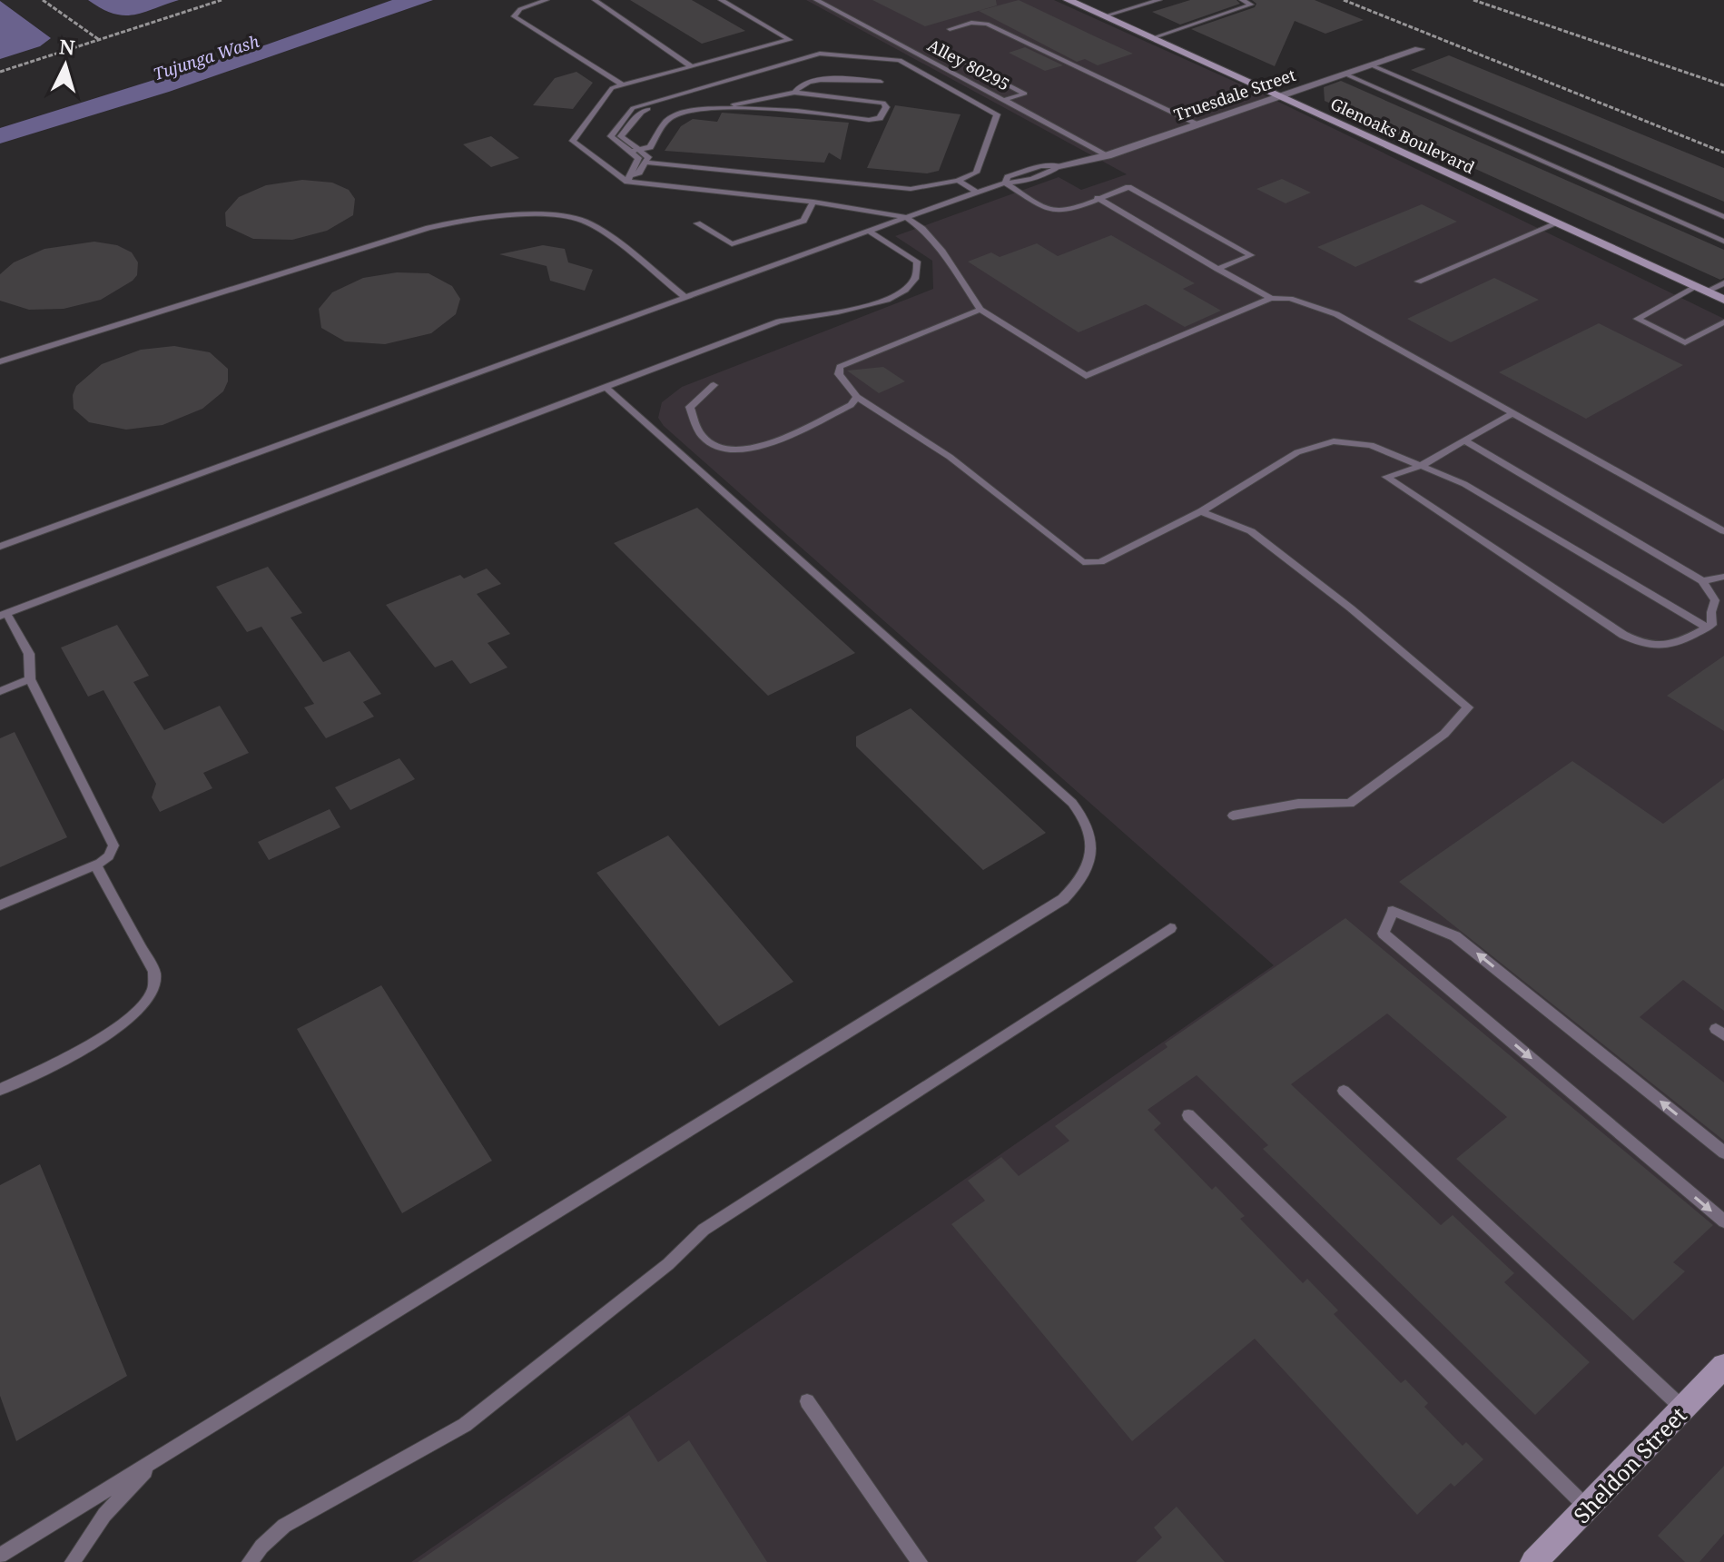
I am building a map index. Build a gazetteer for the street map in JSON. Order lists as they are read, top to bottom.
{
  "streets": {
    "main road": ["Glenoaks Boulevard", "Sheldon Street"],
    "street": ["Truesdale Street"],
    "lane": ["Alley 80295"]
  },
  "crossings": [
    ["Alley 80295", "Truesdale Street"],
    ["Truesdale Street", "Glenoaks Boulevard"]
  ],
  "water": ["Tujunga Wash"],
  "north": "top"
}
